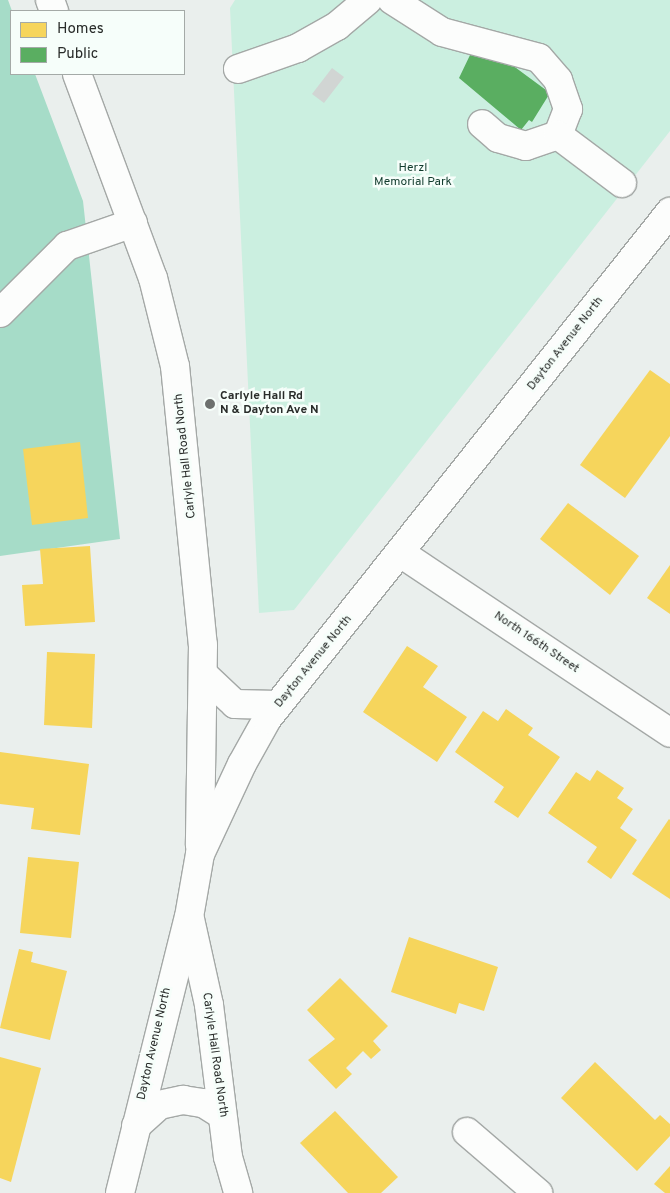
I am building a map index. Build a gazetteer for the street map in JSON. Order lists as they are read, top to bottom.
{
  "streets": {
    "street": ["Dayton Avenue North", "Carlyle Hall Road North", "North 166th Street"]
  },
  "crossings": [
    ["Dayton Avenue North", "Carlyle Hall Road North"],
    ["Dayton Avenue North", "North 166th Street"]
  ],
  "parks": ["Herzl Memorial Park"],
  "places": ["Carlyle Hall Rd N & Dayton Ave N"],
  "legend": ["Homes", "Public"]
}
